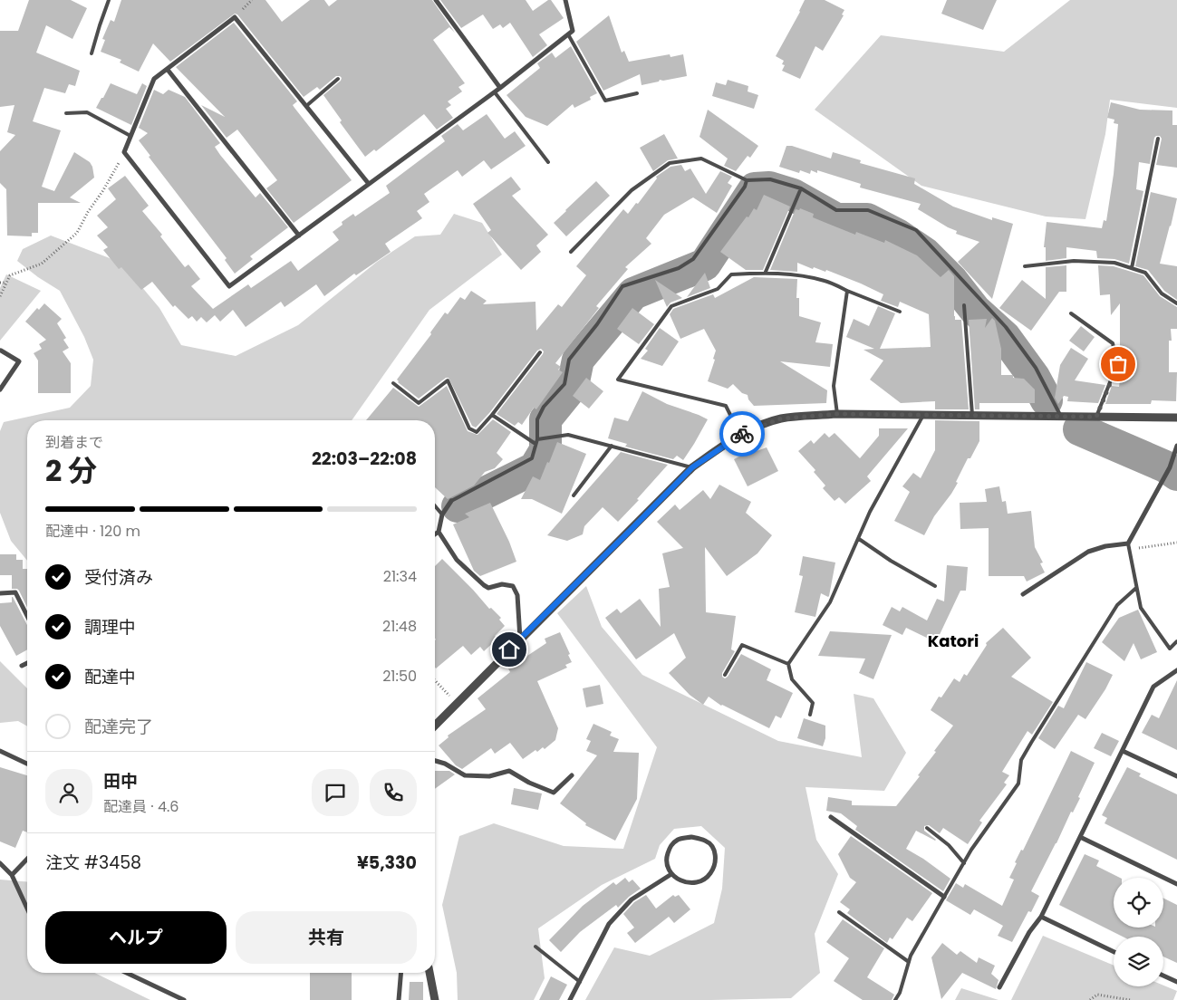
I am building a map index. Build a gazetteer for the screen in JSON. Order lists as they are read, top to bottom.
{
  "districts": ["Katori"],
  "page": {
    "heading": ["2 分", "到着まで", "22:03–22:08"],
    "panel": [
      "田中",
      "配達員 · 4.6",
      "注文 #3458",
      "¥5,330"
    ],
    "bar": "配達中 · 120 m",
    "list": [
      ["受付済み", "21:34"],
      ["調理中", "21:48"],
      ["配達中", "21:50"],
      "配達完了"
    ],
    "buttons": ["ヘルプ", "共有"]
  }
}
